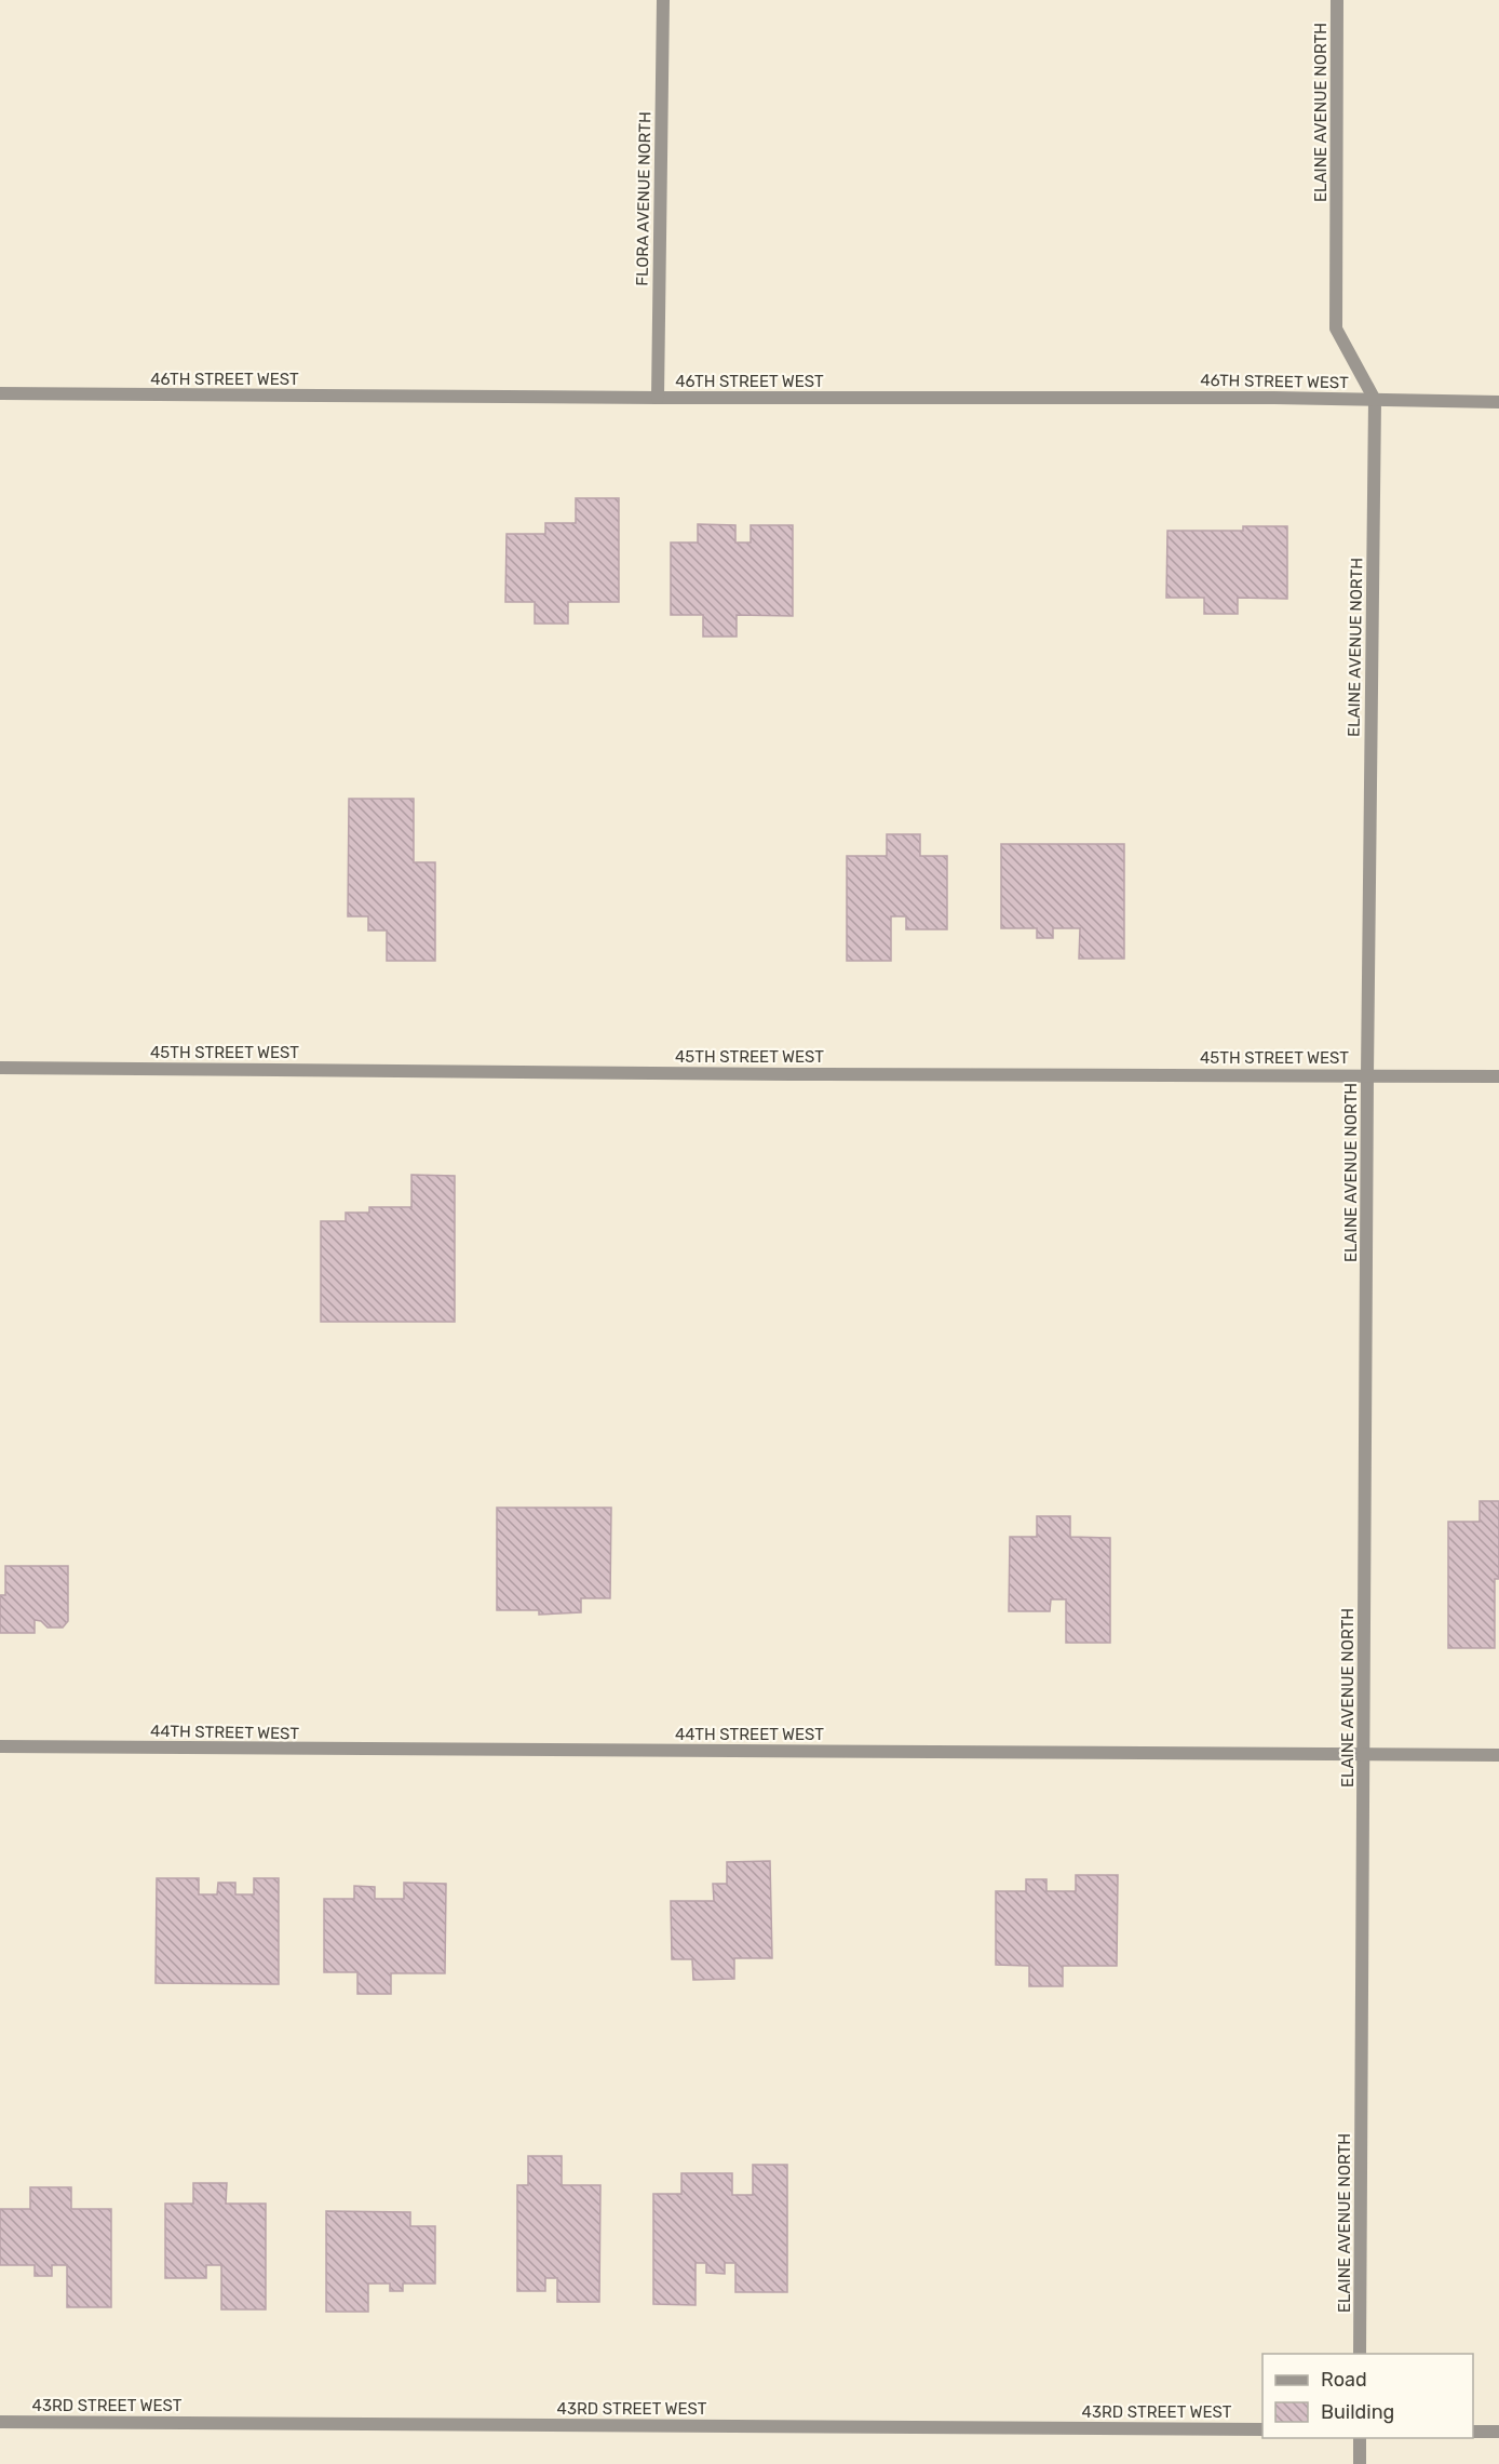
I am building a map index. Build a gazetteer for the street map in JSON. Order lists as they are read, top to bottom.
{
  "streets": {
    "street": [
      "ELAINE AVENUE NORTH",
      "FLORA AVENUE NORTH",
      "46TH STREET WEST",
      "45TH STREET WEST",
      "44TH STREET WEST",
      "43RD STREET WEST"
    ]
  },
  "crossings": [
    ["ELAINE AVENUE NORTH", "46TH STREET WEST"],
    ["ELAINE AVENUE NORTH", "45TH STREET WEST"],
    ["ELAINE AVENUE NORTH", "44TH STREET WEST"],
    ["FLORA AVENUE NORTH", "46TH STREET WEST"]
  ],
  "legend": ["Road", "Building"]
}
